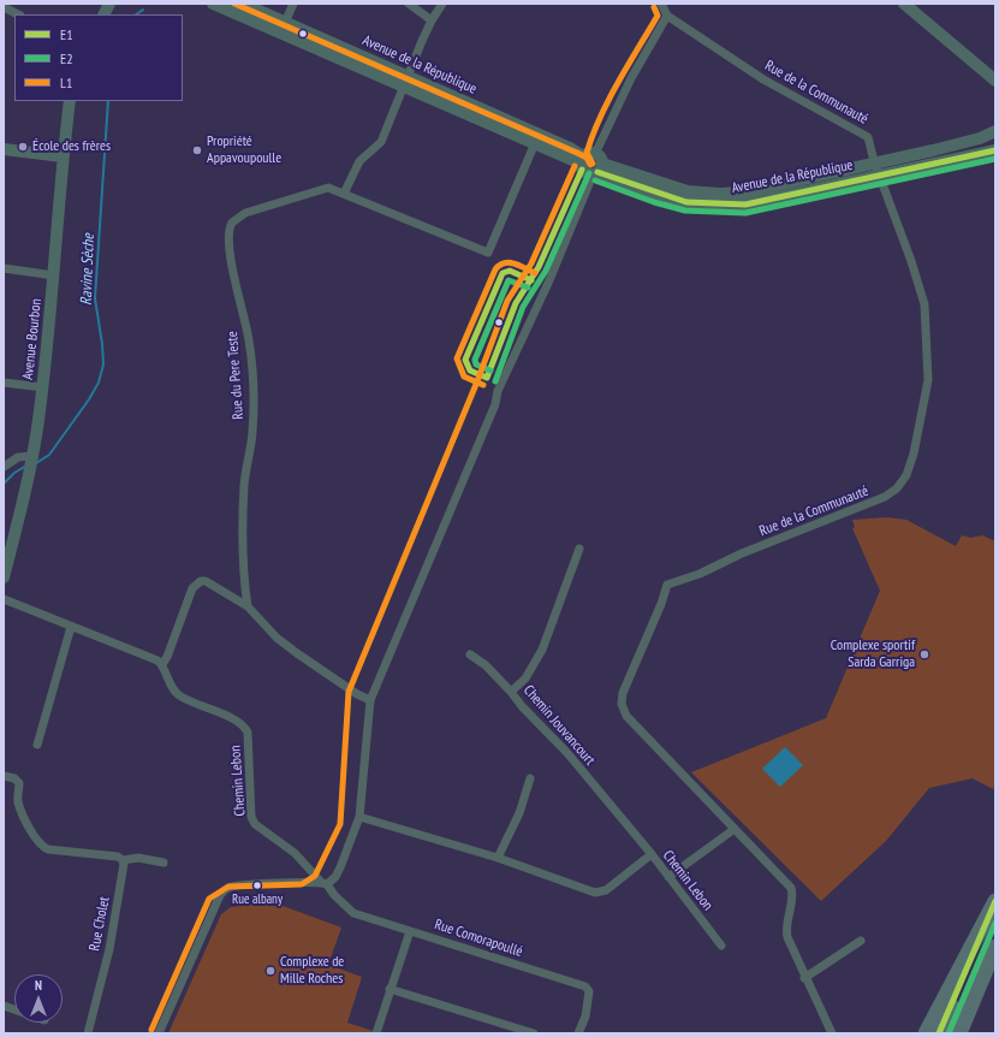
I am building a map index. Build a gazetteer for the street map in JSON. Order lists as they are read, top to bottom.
{
  "streets": {
    "main road": ["Avenue de la République", "Avenue Bourbon"],
    "street": [
      "Rue de la Communauté",
      "Rue du Pere Teste",
      "Chemin Jouvancourt",
      "Chemin Lebon",
      "Rue Cholet",
      "Rue Comorapoullé"
    ]
  },
  "crossings": [
    ["Avenue de la République", "Rue de la Communauté"],
    ["Avenue de la République", "Rue du Pere Teste"],
    ["Chemin Jouvancourt", "Chemin Lebon"],
    ["Chemin Lebon", "Rue Comorapoullé"]
  ],
  "water": ["Ravine Sèche"],
  "places": [
    "École des frères",
    "Propriété Appavoupoulle",
    "Complexe sportif Sarda Garriga",
    "Rue albany",
    "Complexe de Mille Roches"
  ],
  "lines": ["transit line L1", "transit line E1", "transit line E2"],
  "legend": ["E1", "E2", "L1"],
  "north": "top"
}
